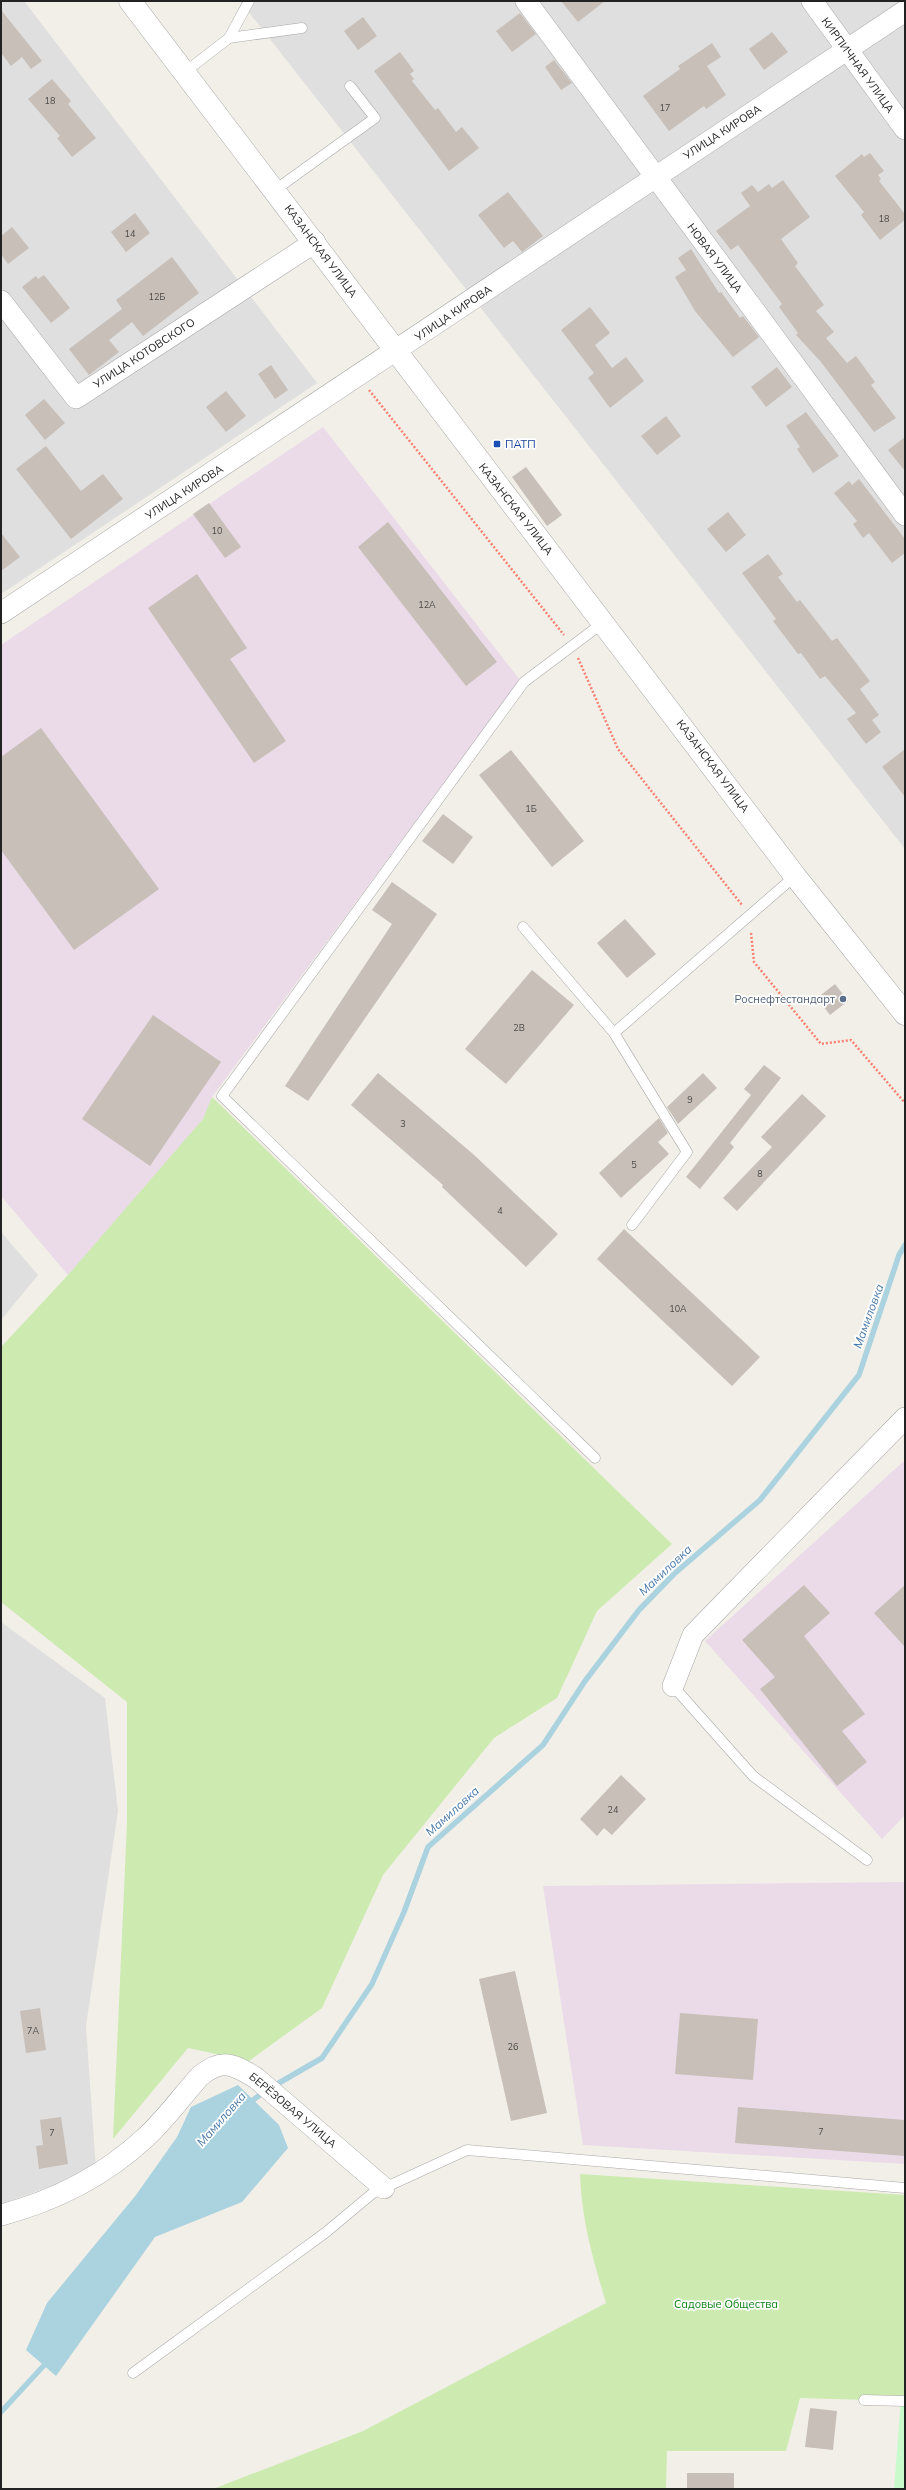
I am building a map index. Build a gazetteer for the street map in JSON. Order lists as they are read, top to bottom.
{
  "streets": {
    "street": [
      "КИРПИЧНАЯ УЛИЦА",
      "УЛИЦА КИРОВА",
      "КАЗАНСКАЯ УЛИЦА",
      "НОВАЯ УЛИЦА",
      "УЛИЦА КОТОВСКОГО",
      "БЕРЁЗОВАЯ УЛИЦА"
    ]
  },
  "crossings": [
    ["КИРПИЧНАЯ УЛИЦА", "УЛИЦА КИРОВА"],
    ["УЛИЦА КИРОВА", "КАЗАНСКАЯ УЛИЦА"],
    ["УЛИЦА КИРОВА", "НОВАЯ УЛИЦА"],
    ["КАЗАНСКАЯ УЛИЦА", "УЛИЦА КОТОВСКОГО"]
  ],
  "water": ["Мамиловка"],
  "parks": ["Садовые Общества"],
  "places": {
    "transit": ["ПАТП"],
    "other": ["Роснефтестандарт"]
  },
  "house_numbers": [
    "18",
    "17",
    "18",
    "14",
    "12Б",
    "10",
    "12А",
    "1Б",
    "2В",
    "9",
    "3",
    "5",
    "8",
    "4",
    "10А",
    "24",
    "7А",
    "26",
    "7",
    "7"
  ]
}
